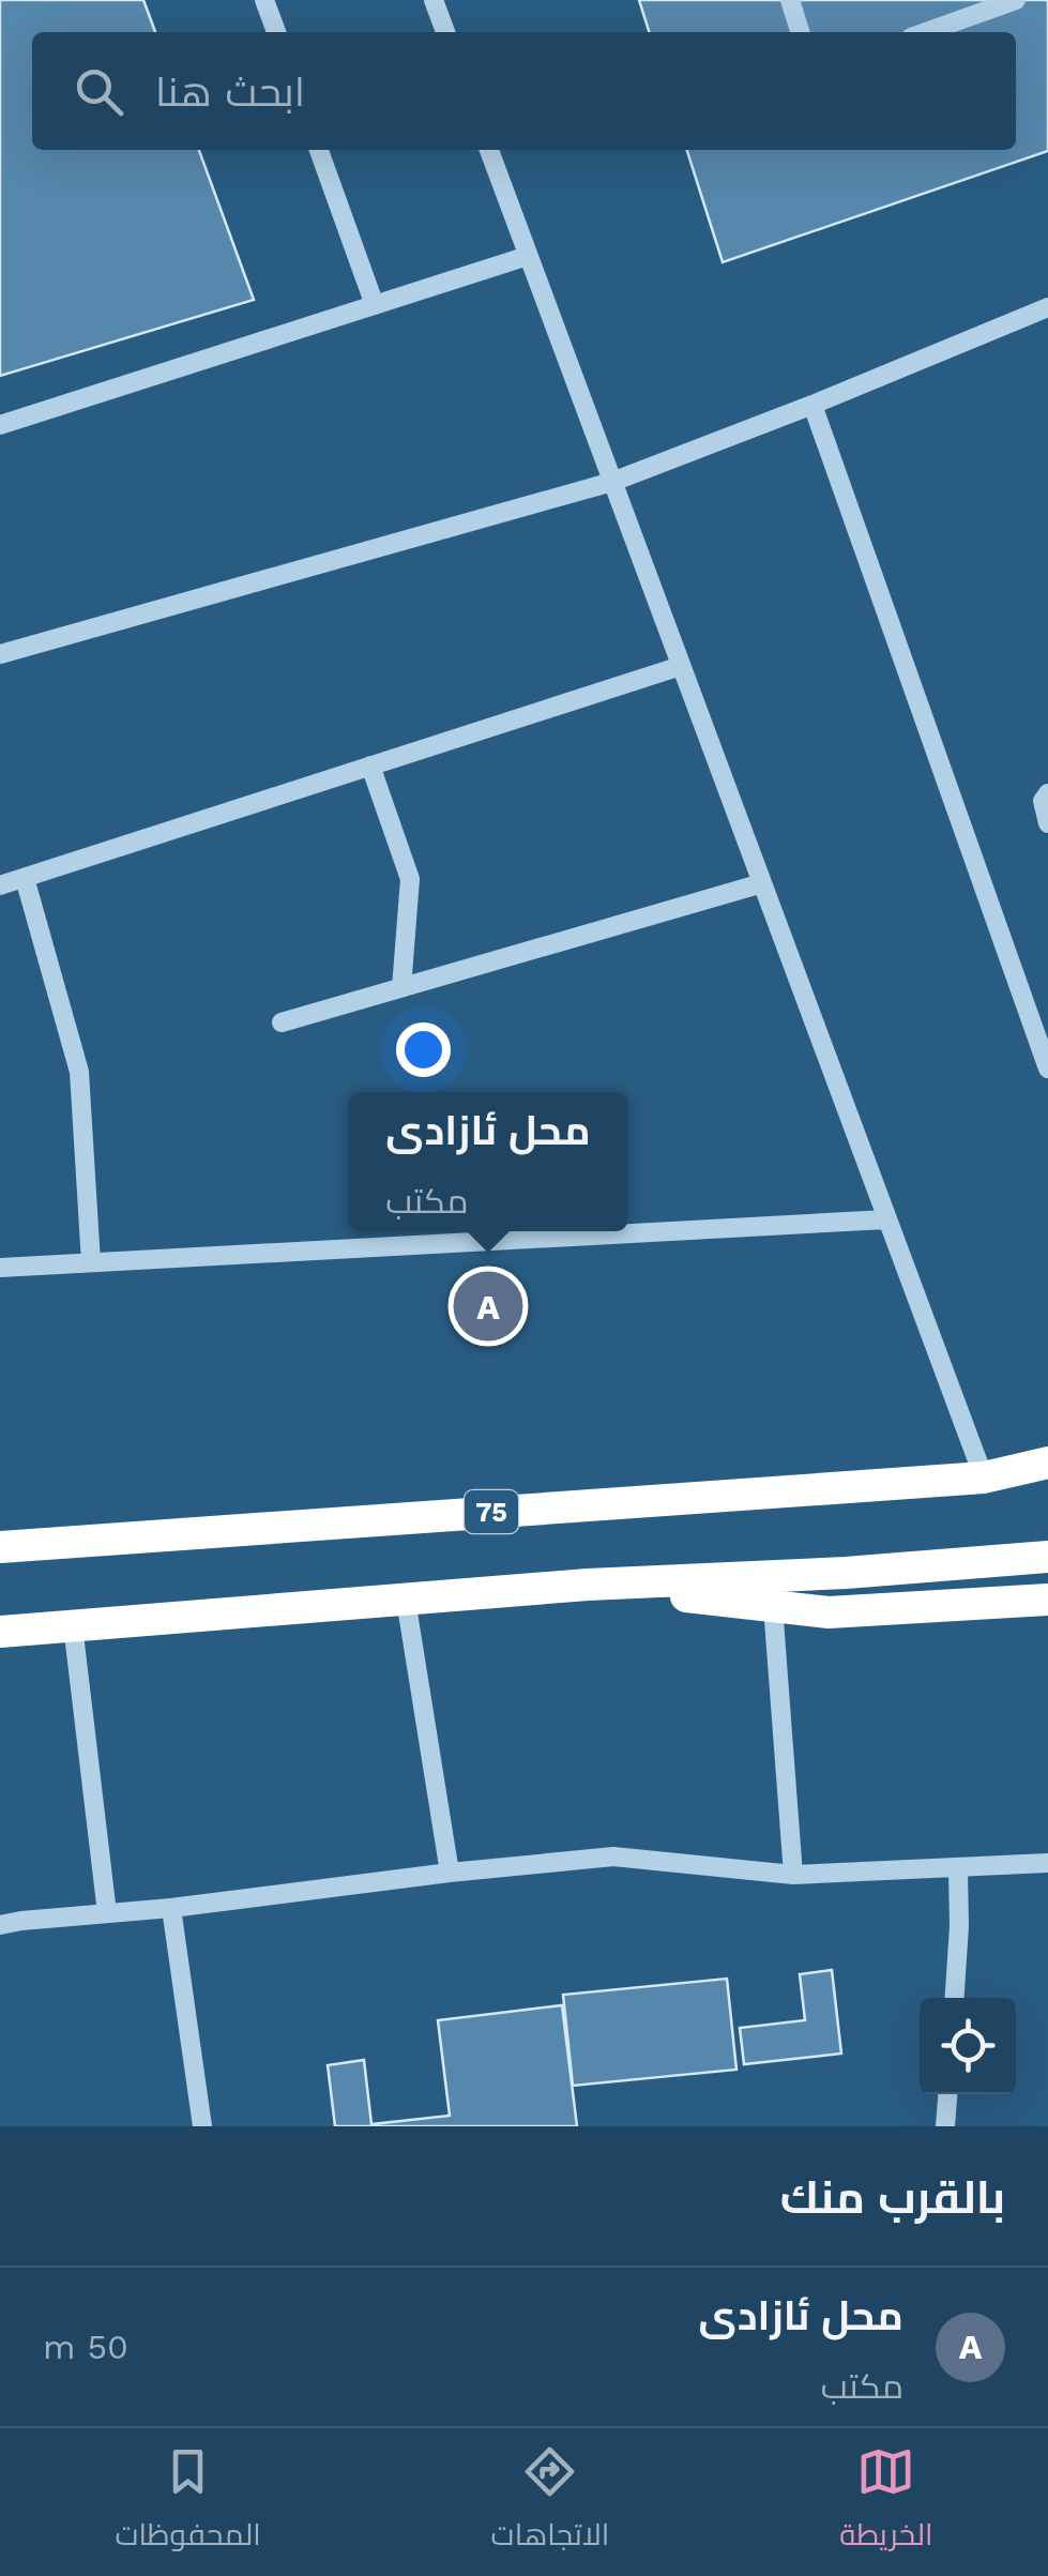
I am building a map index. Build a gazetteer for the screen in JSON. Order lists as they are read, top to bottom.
{
  "streets": {
    "highway": ["75"]
  },
  "page": {
    "search": "ابحث هنا",
    "popup": ["محل ئازادى", "مكتب"],
    "pins": "A",
    "heading": "بالقرب منك",
    "list": [
      {
        "mark": "A",
        "name": "محل ئازادى",
        "note": "مكتب",
        "value": "50 m"
      }
    ],
    "nav": ["الخريطة", "الاتجاهات", "المحفوظات"]
  }
}
